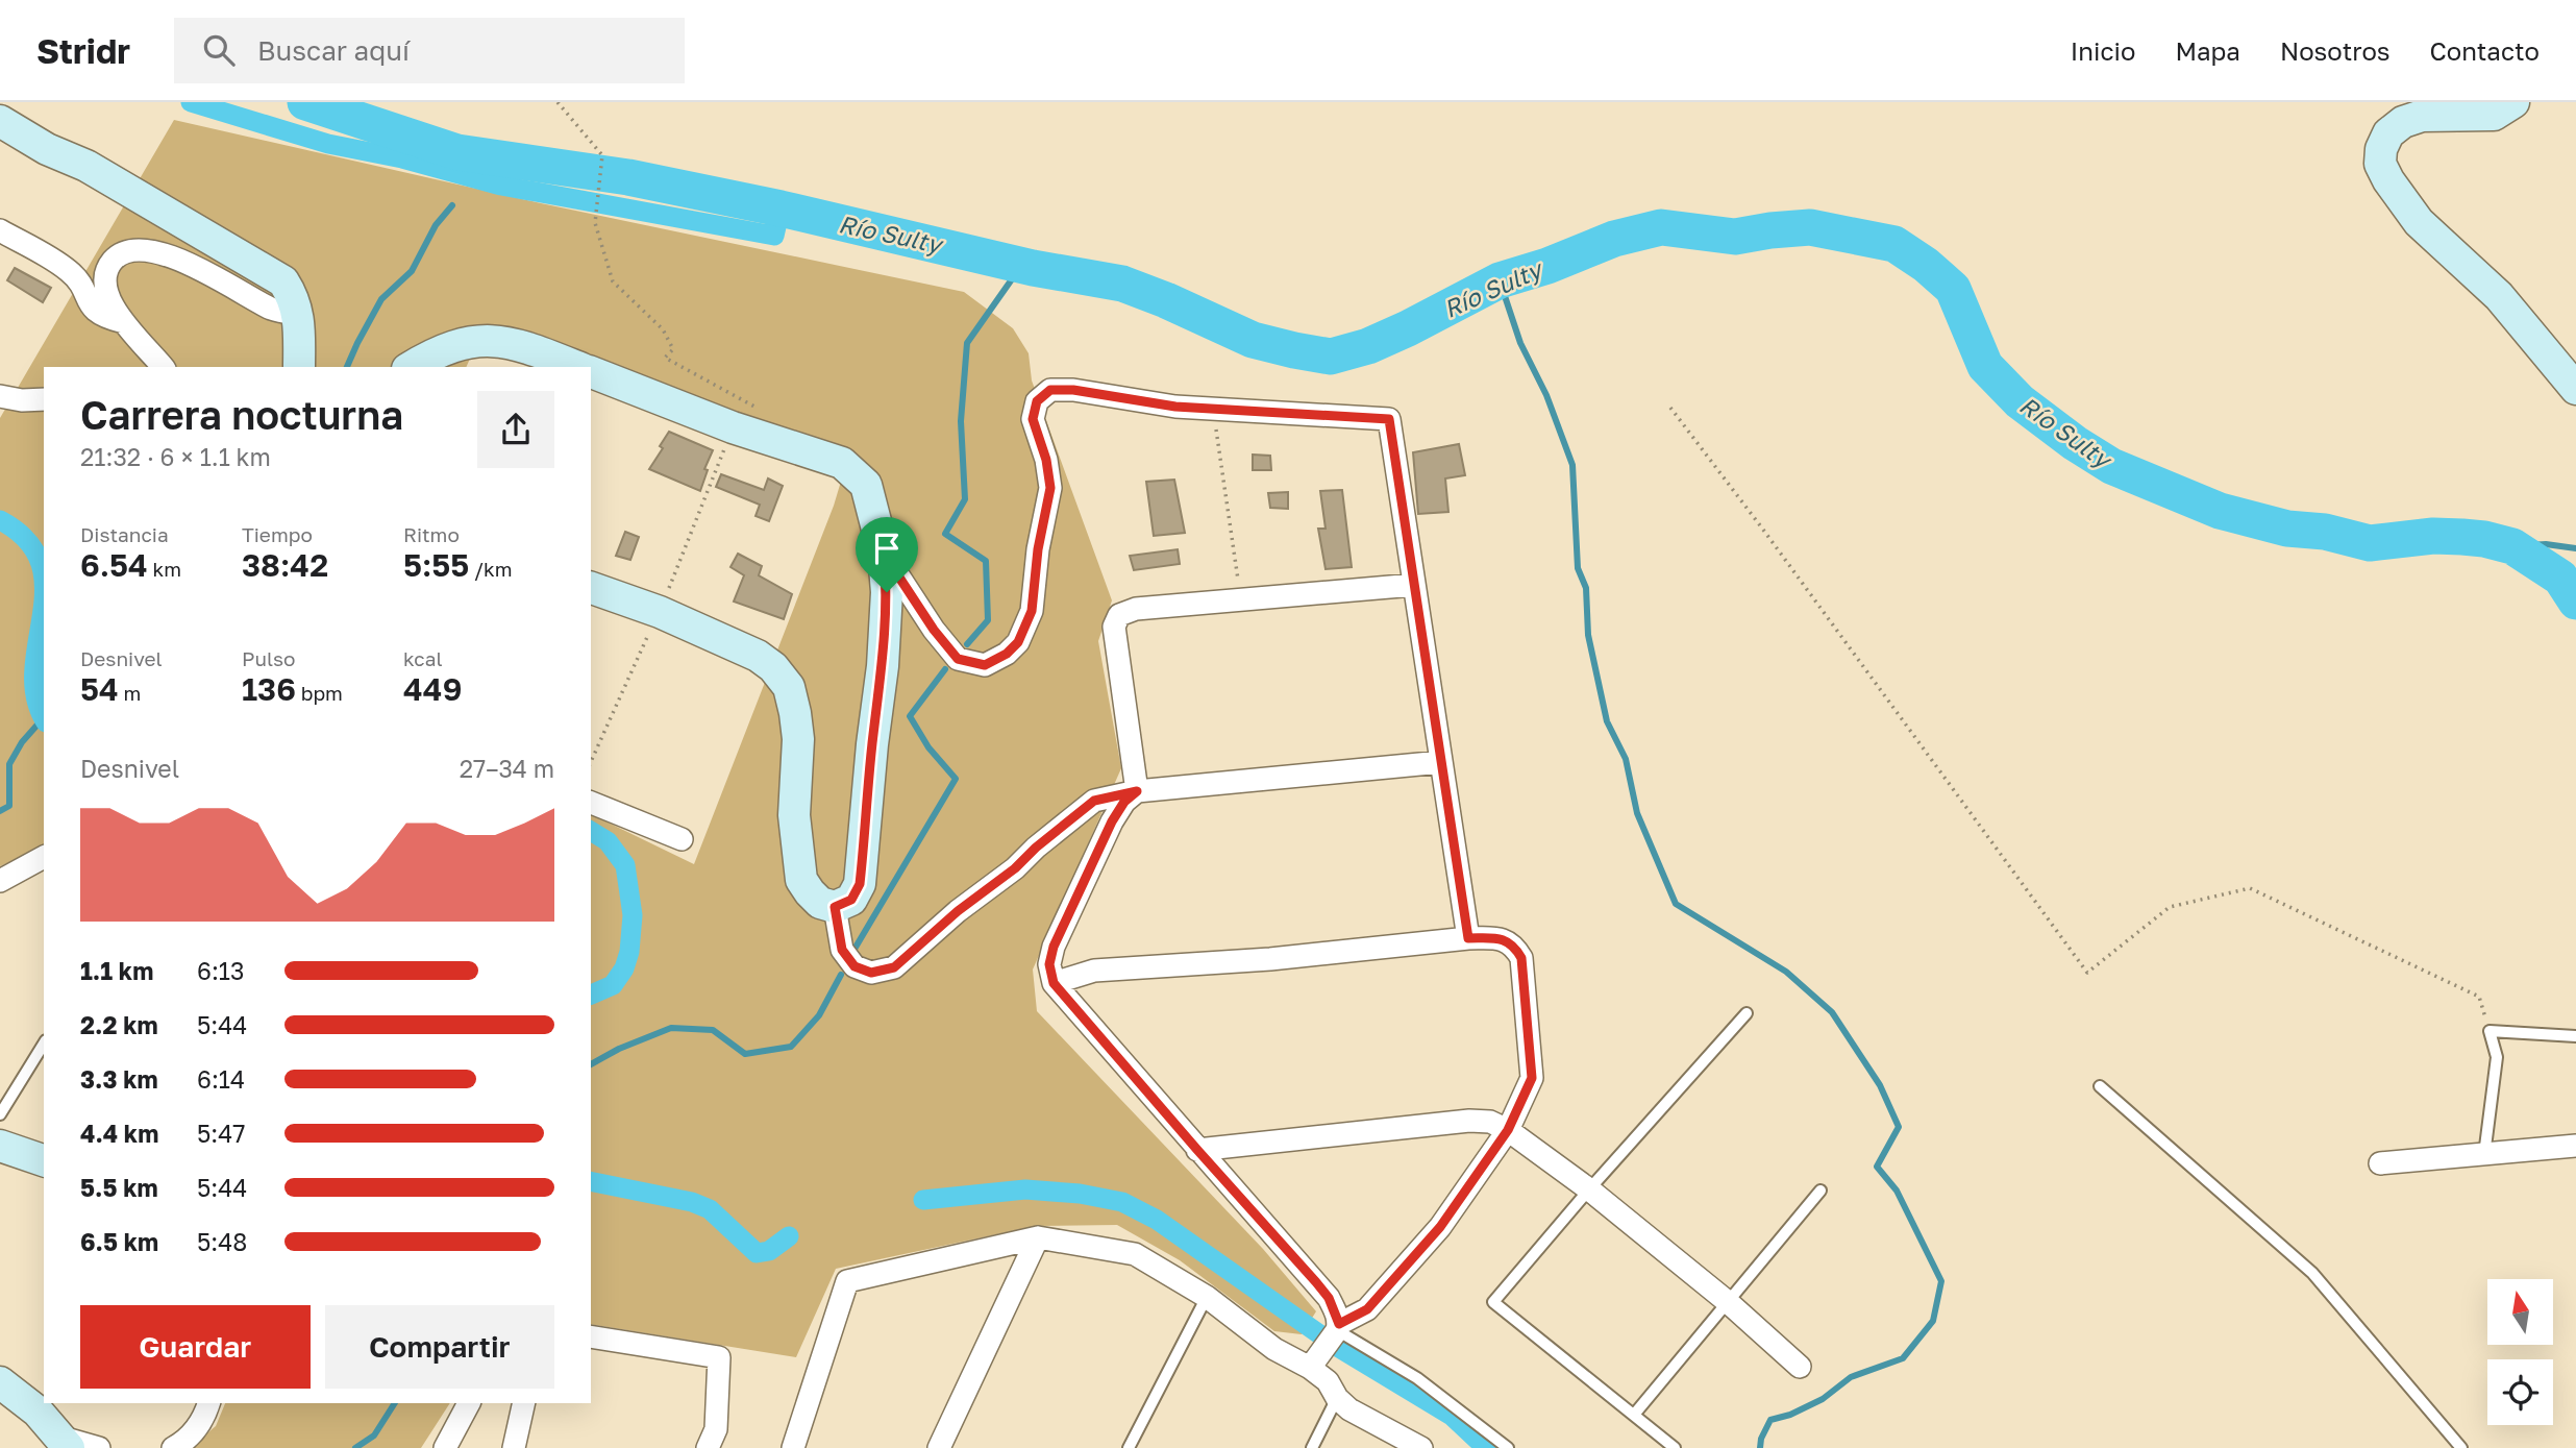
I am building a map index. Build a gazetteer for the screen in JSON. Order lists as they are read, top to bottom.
{
  "water": ["Río Sulty"],
  "north": "top",
  "page": {
    "header": "Stridr",
    "search": "Buscar aquí",
    "nav": [
      "Inicio",
      "Mapa",
      "Nosotros",
      "Contacto"
    ],
    "heading": ["Carrera nocturna", "21:32 · 6 × 1.1 km"],
    "stats": [
      ["Distancia", "6.54 km"],
      ["Tiempo", "38:42"],
      ["Ritmo", "5:55 /km"],
      ["Desnivel", "54 m"],
      ["Pulso", "136 bpm"],
      ["kcal", "449"]
    ],
    "chart": ["Desnivel", "27–34 m"],
    "list": [
      {
        "name": "1.1 km",
        "note": "6:13"
      },
      {
        "name": "2.2 km",
        "note": "5:44"
      },
      {
        "name": "3.3 km",
        "note": "6:14"
      },
      {
        "name": "4.4 km",
        "note": "5:47"
      },
      {
        "name": "5.5 km",
        "note": "5:44"
      },
      {
        "name": "6.5 km",
        "note": "5:48"
      }
    ],
    "buttons": ["Guardar", "Compartir"]
  }
}
